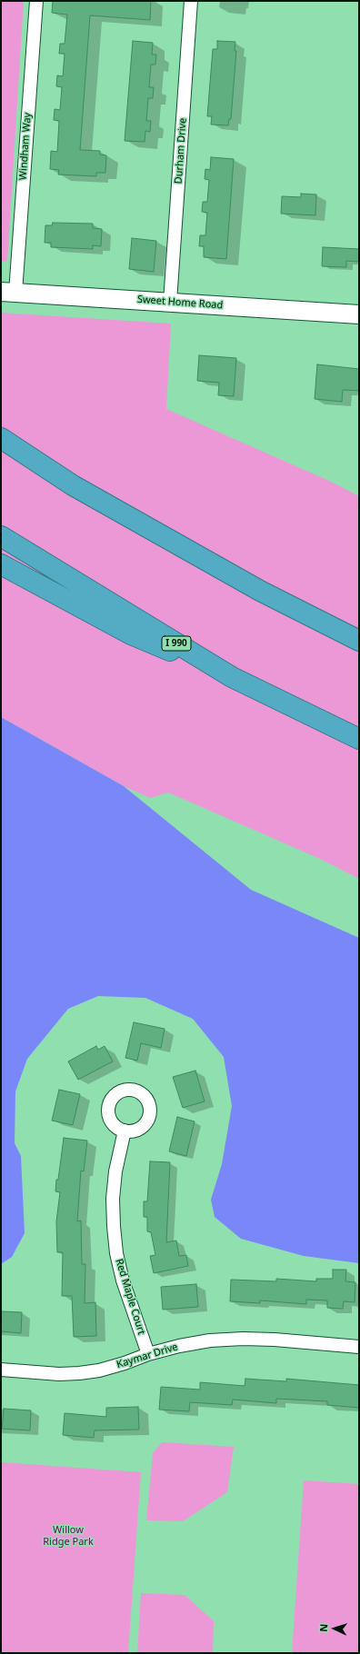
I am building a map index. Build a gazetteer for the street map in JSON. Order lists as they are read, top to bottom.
{
  "streets": {
    "highway": ["I 990"],
    "main road": ["Sweet Home Road"],
    "street": [
      "Windham Way",
      "Durham Drive",
      "Red Maple Court",
      "Kaymar Drive"
    ]
  },
  "crossings": [
    ["Windham Way", "Sweet Home Road"],
    ["Durham Drive", "Sweet Home Road"],
    ["Red Maple Court", "Kaymar Drive"]
  ],
  "parks": ["Willow Ridge Park"],
  "north": "left"
}
